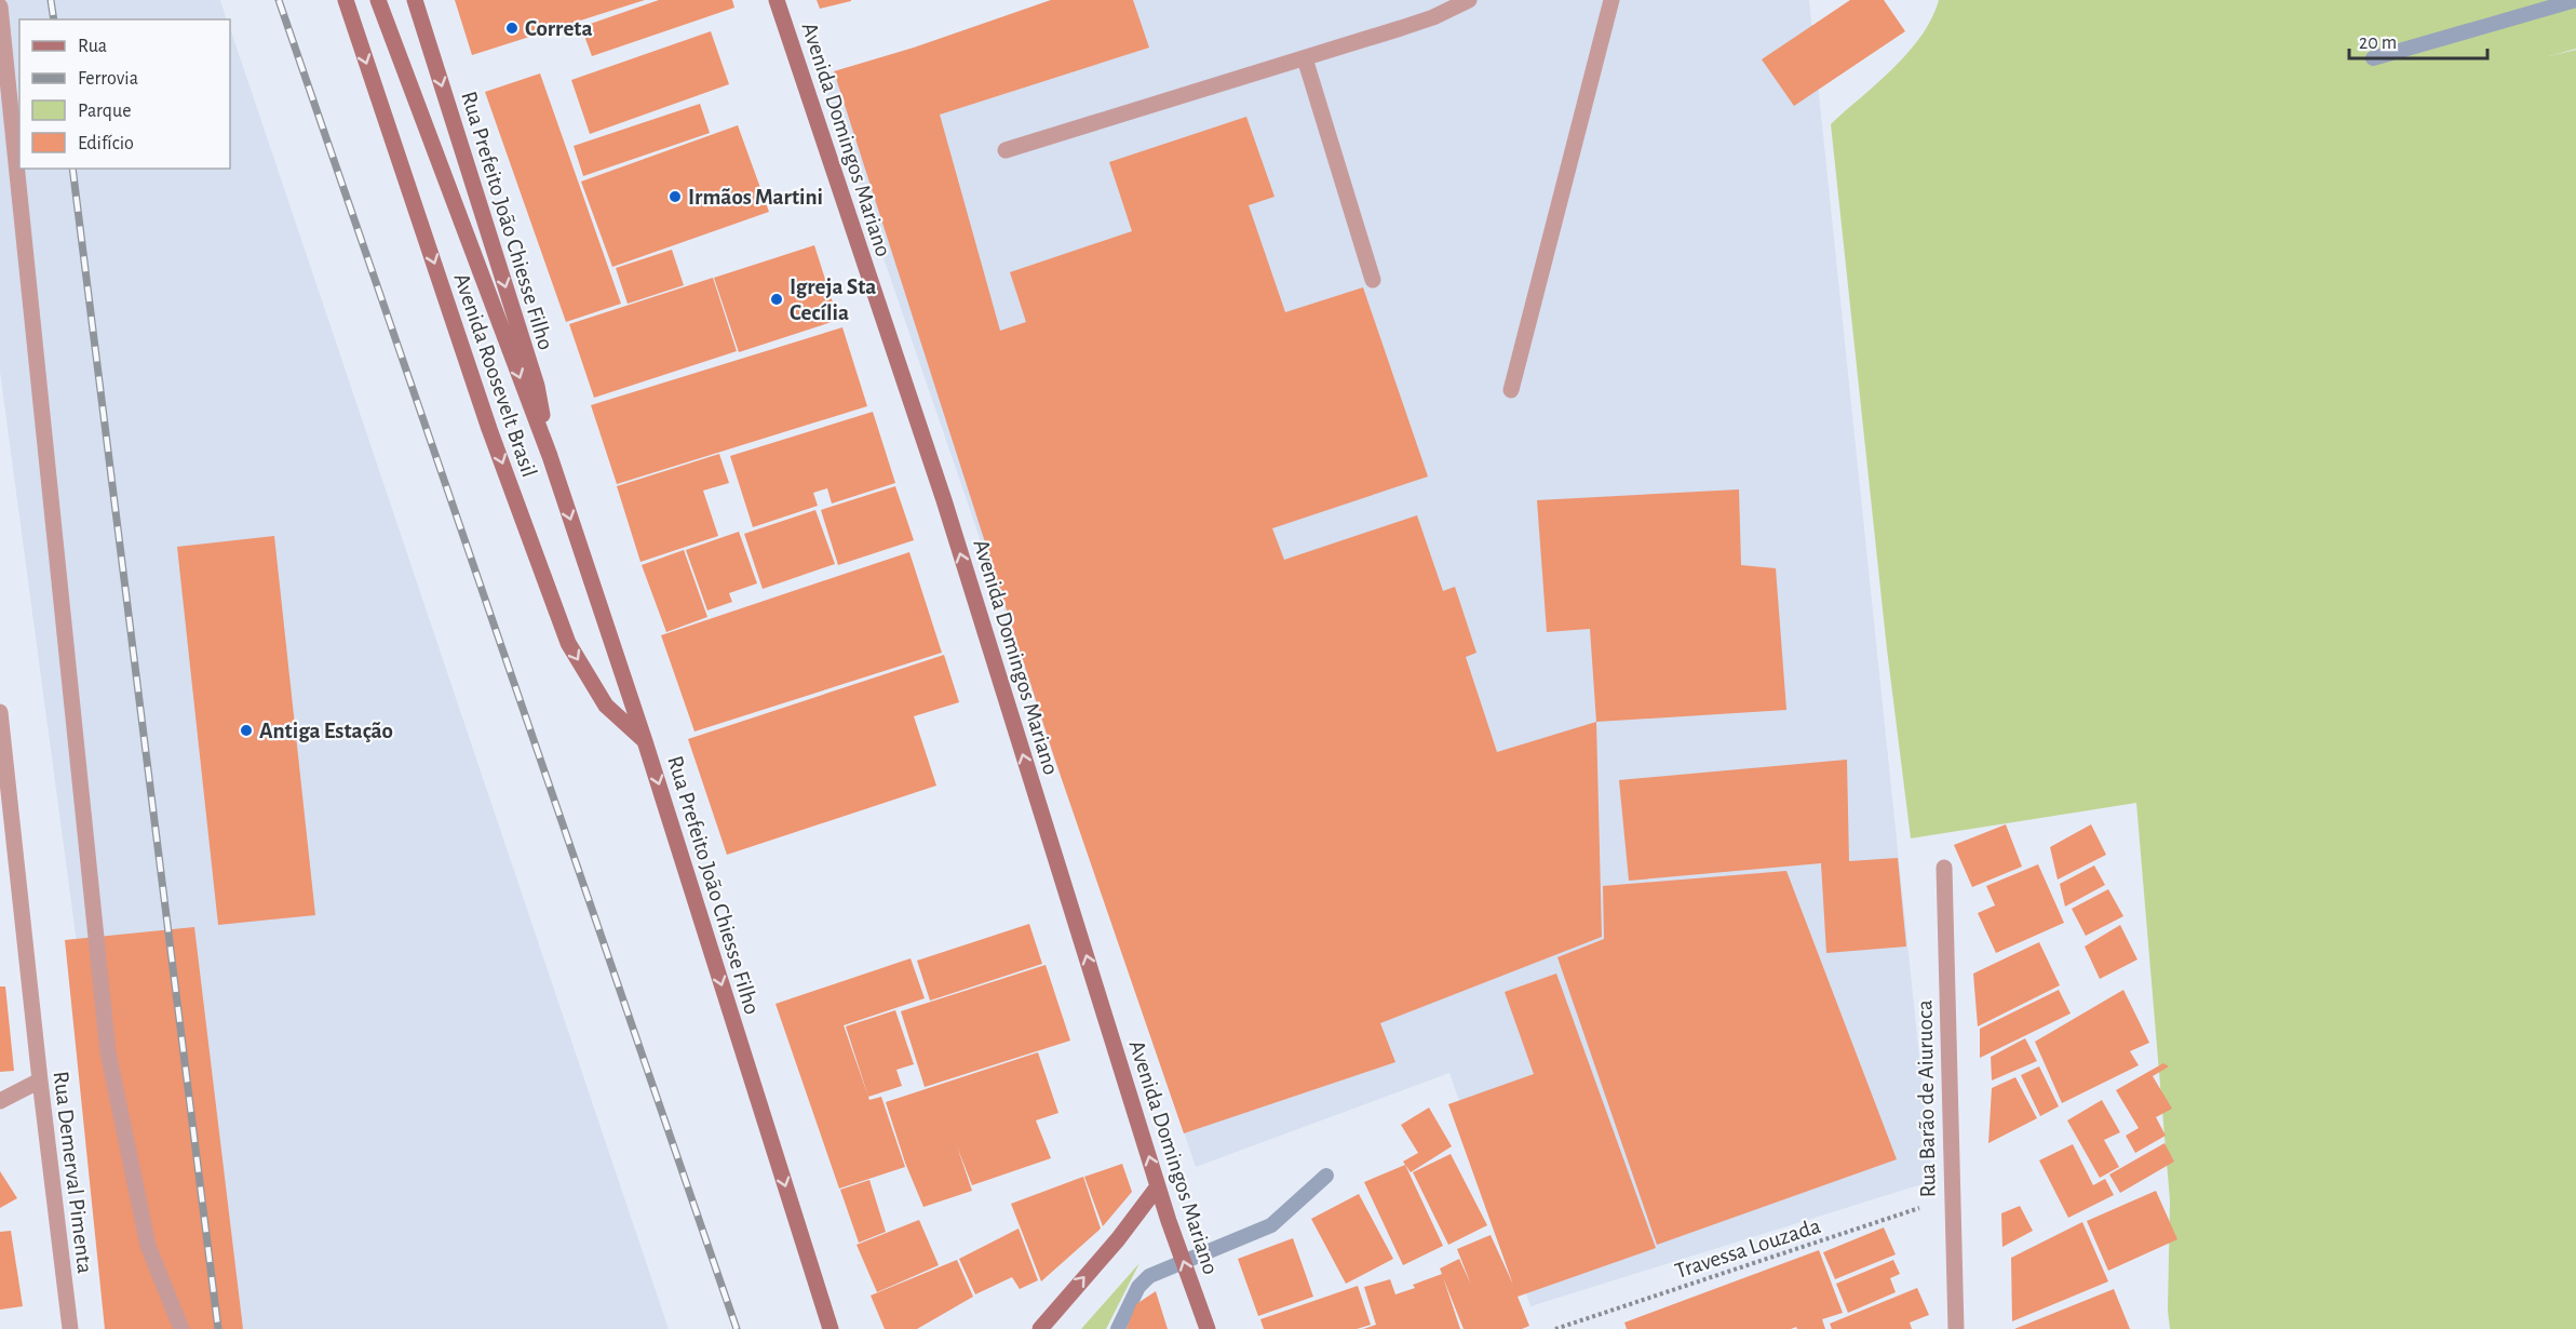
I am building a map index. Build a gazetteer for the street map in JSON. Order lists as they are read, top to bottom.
{
  "streets": {
    "main road": ["Avenida Domingos Mariano", "Rua Prefeito João Chiesse Filho", "Avenida Roosevelt Brasil"],
    "street": ["Rua Barão de Aiuruoca", "Rua Demerval Pimenta"],
    "path": ["Travessa Louzada"]
  },
  "crossings": [
    ["Rua Prefeito João Chiesse Filho", "Avenida Roosevelt Brasil"],
    ["Rua Barão de Aiuruoca", "Travessa Louzada"]
  ],
  "one_way": ["Avenida Domingos Mariano", "Rua Prefeito João Chiesse Filho", "Avenida Roosevelt Brasil"],
  "places": [
    "Correta",
    "Irmãos Martini",
    "Igreja Sta Cecília",
    "Antiga Estação"
  ],
  "legend": [
    "Rua",
    "Ferrovia",
    "Parque",
    "Edifício"
  ],
  "scale_bar": "20 m"
}
